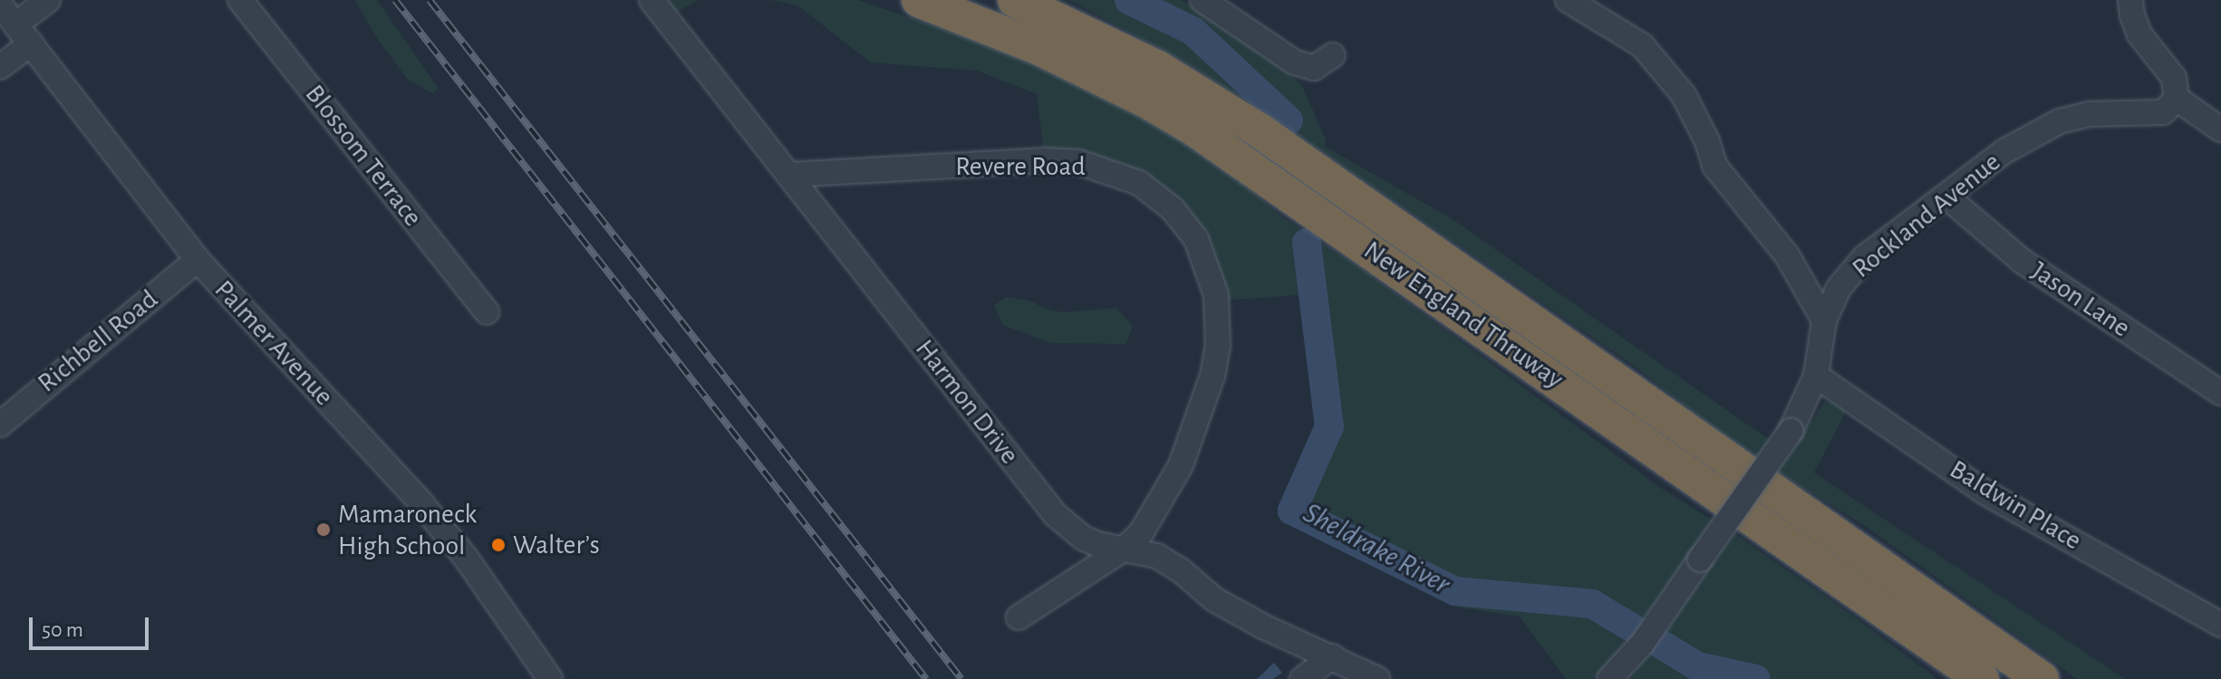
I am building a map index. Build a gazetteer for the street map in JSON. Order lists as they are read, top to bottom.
{
  "streets": {
    "highway": ["New England Thruway"],
    "street": [
      "Blossom Terrace",
      "Revere Road",
      "Rockland Avenue",
      "Jason Lane",
      "Richbell Road",
      "Palmer Avenue",
      "Harmon Drive",
      "Baldwin Place"
    ]
  },
  "crossings": [
    ["Revere Road", "Harmon Drive"],
    ["Rockland Avenue", "Jason Lane"],
    ["Rockland Avenue", "Baldwin Place"],
    ["Richbell Road", "Palmer Avenue"]
  ],
  "water": ["Sheldrake River"],
  "places": ["Mamaroneck High School", "Walter’s"],
  "scale_bar": "50 m"
}
